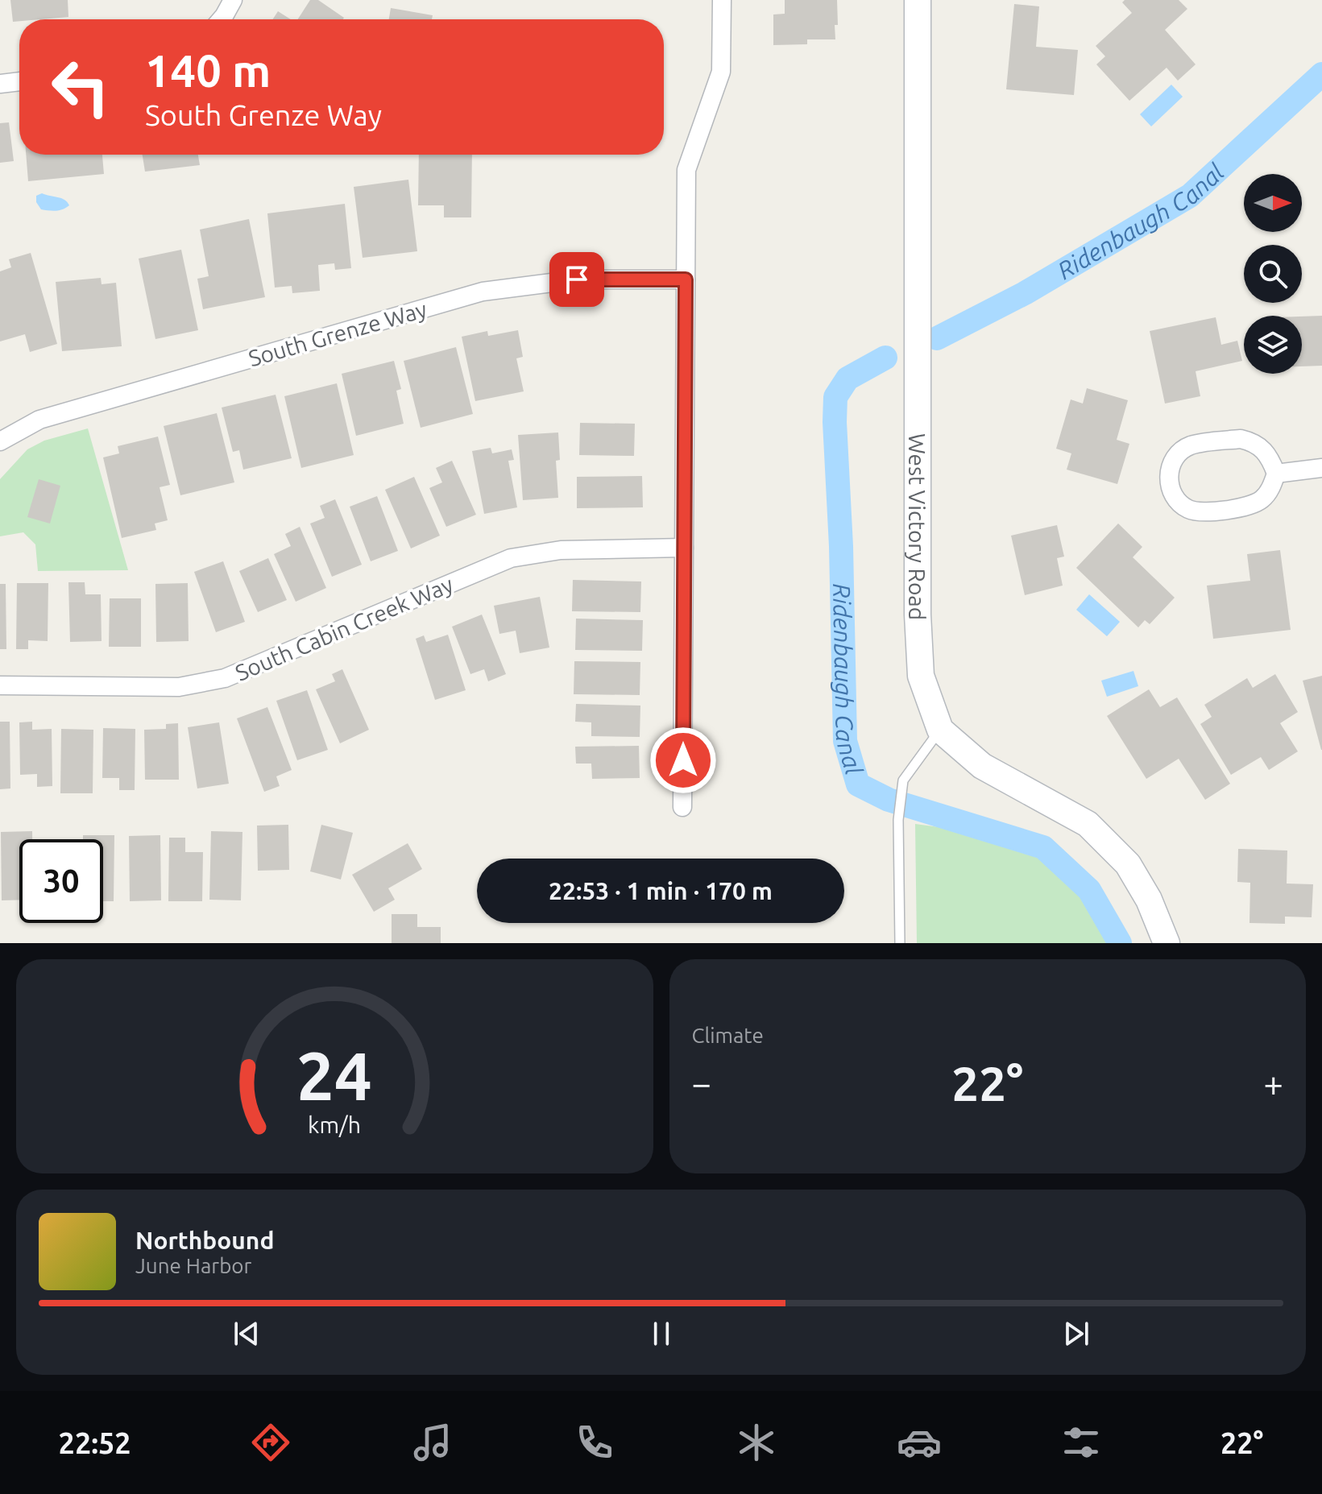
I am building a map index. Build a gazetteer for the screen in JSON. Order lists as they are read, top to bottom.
{
  "streets": {
    "main road": ["West Victory Road"],
    "street": ["South Grenze Way", "South Cabin Creek Way"]
  },
  "water": ["Ridenbaugh Canal"],
  "north": "right",
  "page": {
    "turn": ["140 m", "South Grenze Way"],
    "limit": "30",
    "trip": "22:53 · 1 min · 170 m",
    "tile": "Climate",
    "heat": ["−", "22°", "+"],
    "song": ["Northbound", "June Harbor"],
    "tabs": ["22:52", "22°"],
    "gauge": ["24", "km/h"]
  }
}
